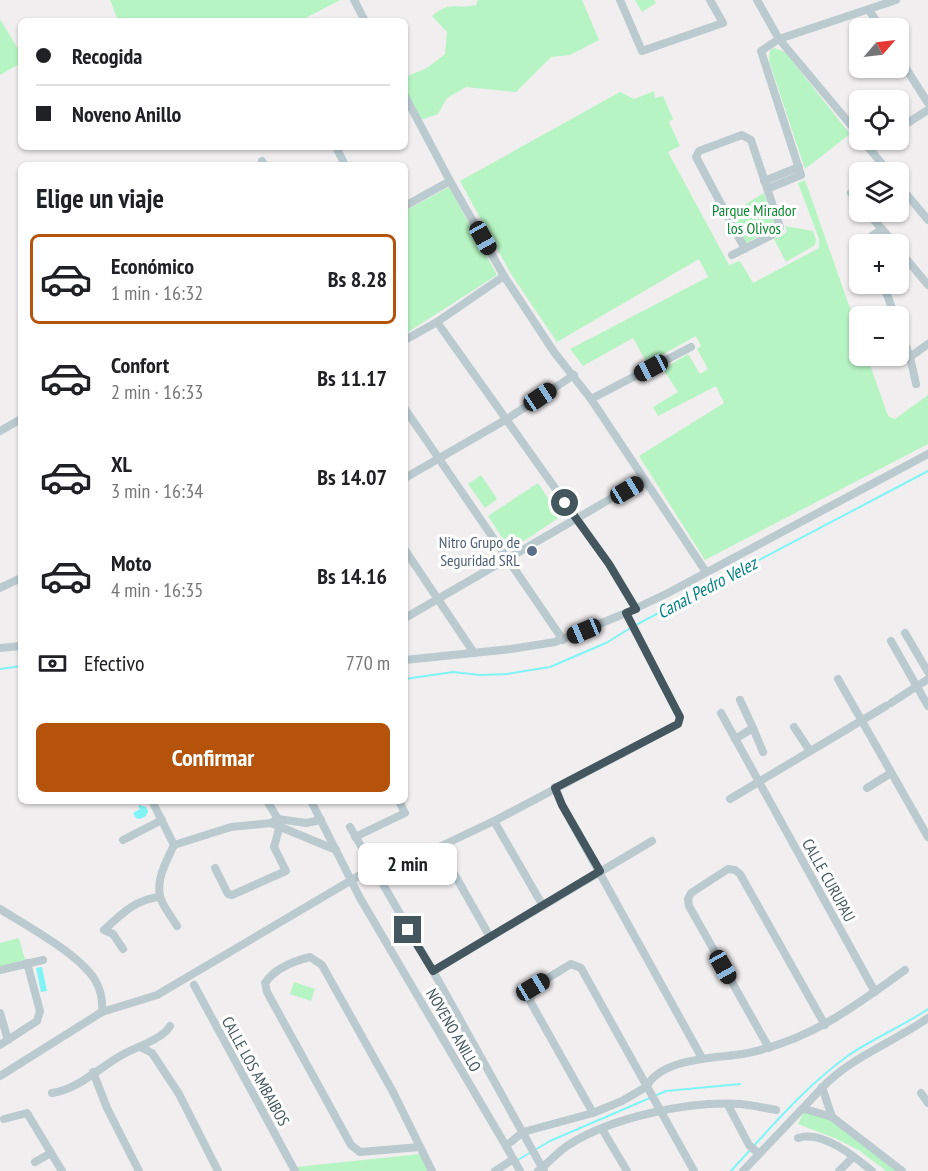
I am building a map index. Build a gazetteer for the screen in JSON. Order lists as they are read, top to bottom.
{
  "streets": {
    "street": ["CALLE CURUPAU", "NOVENO ANILLO", "CALLE LOS AMBAIBOS"]
  },
  "water": ["Canal Pedro Velez"],
  "parks": ["Parque Mirador los Olivos"],
  "places": ["Nitro Grupo de Seguridad SRL"],
  "north": "top right",
  "page": {
    "map_buttons": ["+", "−"],
    "banner": ["Recogida", "Noveno Anillo"],
    "heading": "Elige un viaje",
    "list": [
      {
        "name": "Económico",
        "note": "1 min · 16:32",
        "value": "Bs 8.28"
      },
      {
        "name": "Confort",
        "note": "2 min · 16:33",
        "value": "Bs 11.17"
      },
      {
        "name": "XL",
        "note": "3 min · 16:34",
        "value": "Bs 14.07"
      },
      {
        "name": "Moto",
        "note": "4 min · 16:35",
        "value": "Bs 14.16"
      }
    ],
    "pay": ["Efectivo", "770 m"],
    "buttons": "Confirmar",
    "bubble": "2 min"
  }
}
